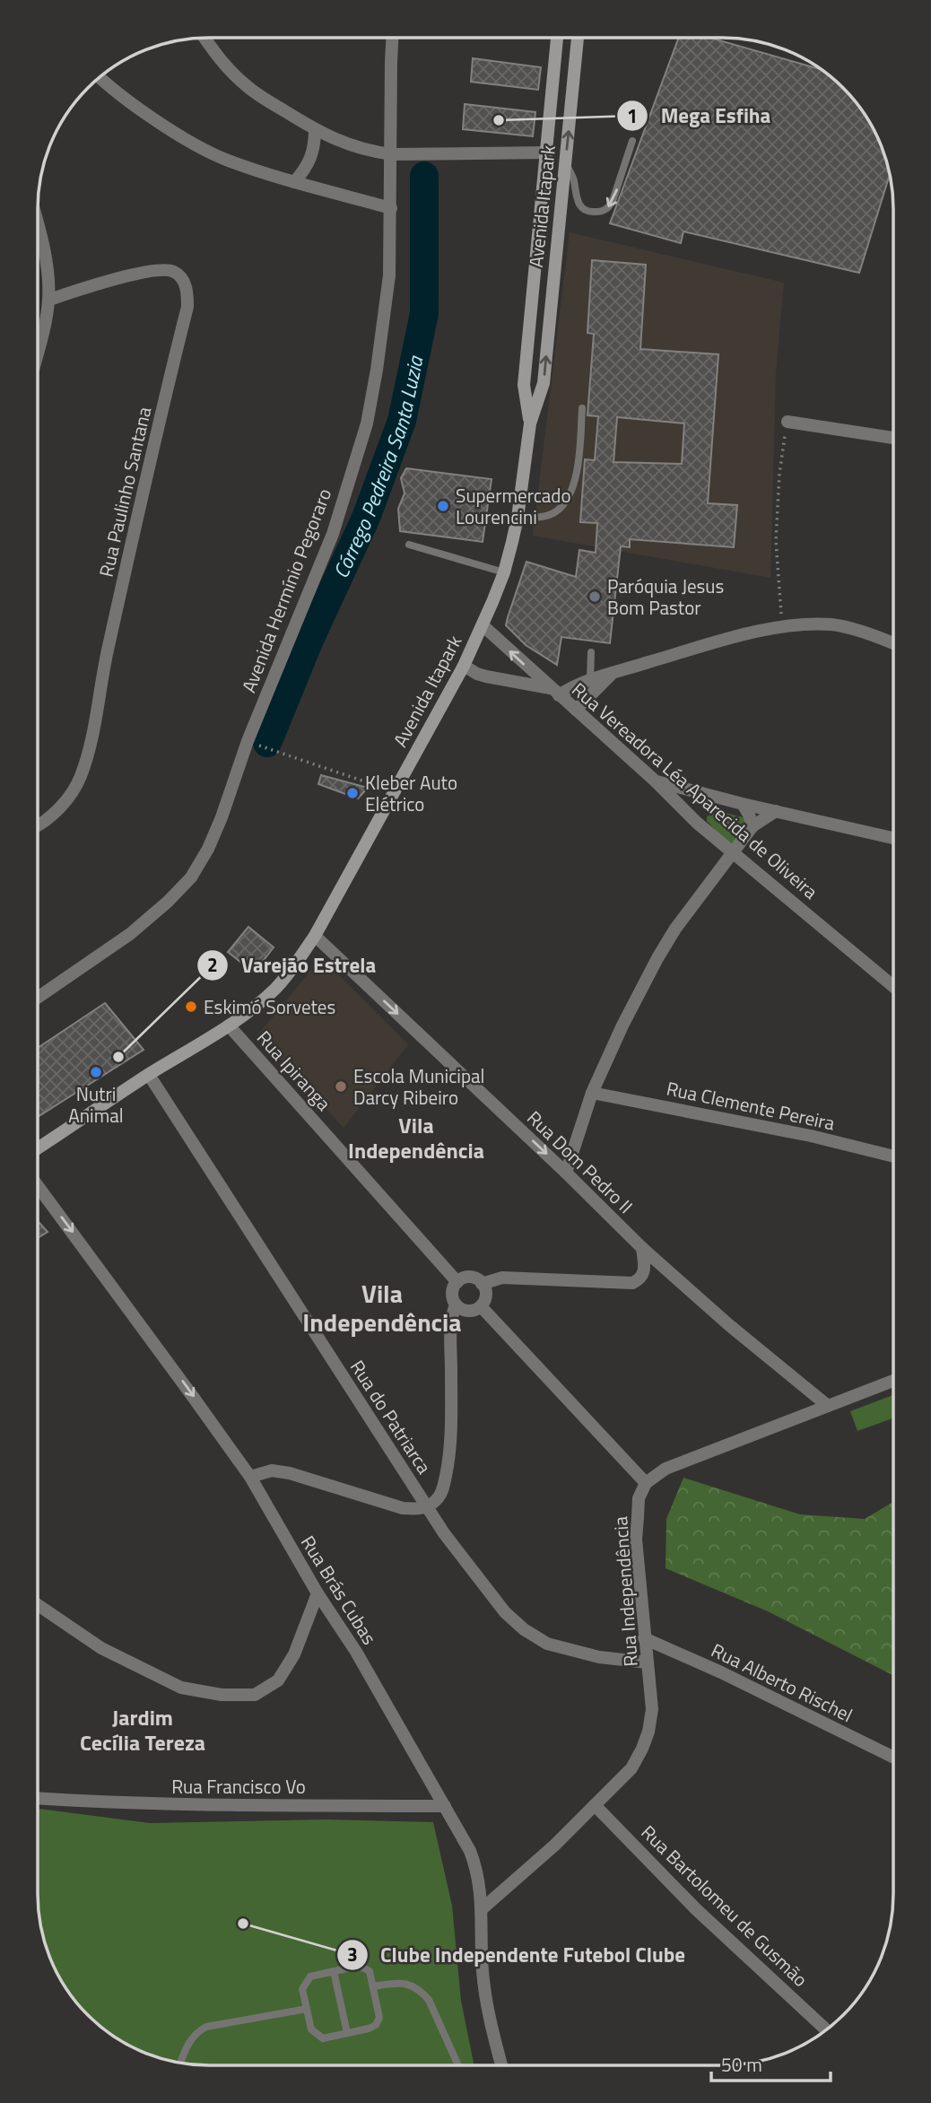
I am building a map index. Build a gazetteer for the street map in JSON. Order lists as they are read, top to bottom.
{
  "streets": {
    "main road": ["Avenida Itapark"],
    "street": [
      "Rua Paulinho Santana",
      "Avenida Hermínio Pegoraro",
      "Rua Vereadora Léa Aparecida de Oliveira",
      "Rua Ipiranga",
      "Rua Clemente Pereira",
      "Rua Dom Pedro II",
      "Rua do Patriarca",
      "Rua Brás Cubas",
      "Rua Independência",
      "Rua Alberto Rischel",
      "Rua Francisco Vo",
      "Rua Bartolomeu de Gusmão"
    ]
  },
  "crossings": [
    ["Avenida Itapark", "Rua Vereadora Léa Aparecida de Oliveira"],
    ["Avenida Itapark", "Rua Ipiranga"],
    ["Avenida Itapark", "Rua Dom Pedro II"],
    ["Avenida Itapark", "Rua do Patriarca"],
    ["Rua do Patriarca", "Rua Independência"],
    ["Rua Brás Cubas", "Rua Independência"],
    ["Rua Brás Cubas", "Rua Francisco Vo"],
    ["Rua Independência", "Rua Alberto Rischel"],
    ["Rua Independência", "Rua Bartolomeu de Gusmão"]
  ],
  "one_way": ["Rua Dom Pedro II", "Rua Brás Cubas"],
  "districts": ["Vila Independência", "Vila Independência", "Jardim Cecília Tereza"],
  "water": ["Córrego Pedreira Santa Luzia"],
  "places": [
    "Mega Esfiha",
    "Supermercado Lourencini",
    "Paróquia Jesus Bom Pastor",
    "Kleber Auto Elétrico",
    "Eskimó Sorvetes",
    "Varejão Estrela",
    "Nutri Animal",
    "Escola Municipal Darcy Ribeiro",
    "Clube Independente Futebol Clube"
  ],
  "scale_bar": "50 m"
}
